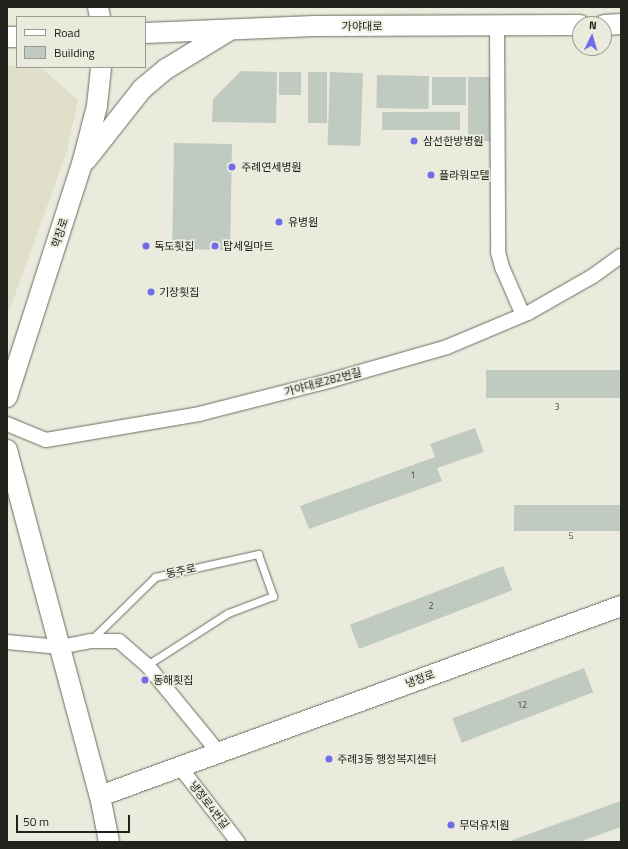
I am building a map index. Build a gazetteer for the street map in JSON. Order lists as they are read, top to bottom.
{
  "streets": {
    "main road": ["가야대로", "학장로", "냉정로"],
    "street": ["가야대로282번길", "냉정로4번길"],
    "lane": ["동주로"]
  },
  "crossings": [
    ["냉정로", "냉정로4번길"]
  ],
  "places": [
    "삼선한방병원",
    "주례연세병원",
    "플라워모텔",
    "유병원",
    "독도횟집",
    "탑세일마트",
    "기장횟집",
    "동해횟집",
    "주례3동 행정복지센터",
    "무덕유치원"
  ],
  "house_numbers": [
    "3",
    "1",
    "5",
    "2",
    "12"
  ],
  "legend": ["Road", "Building"],
  "scale_bar": "50 m",
  "north": "top"
}
